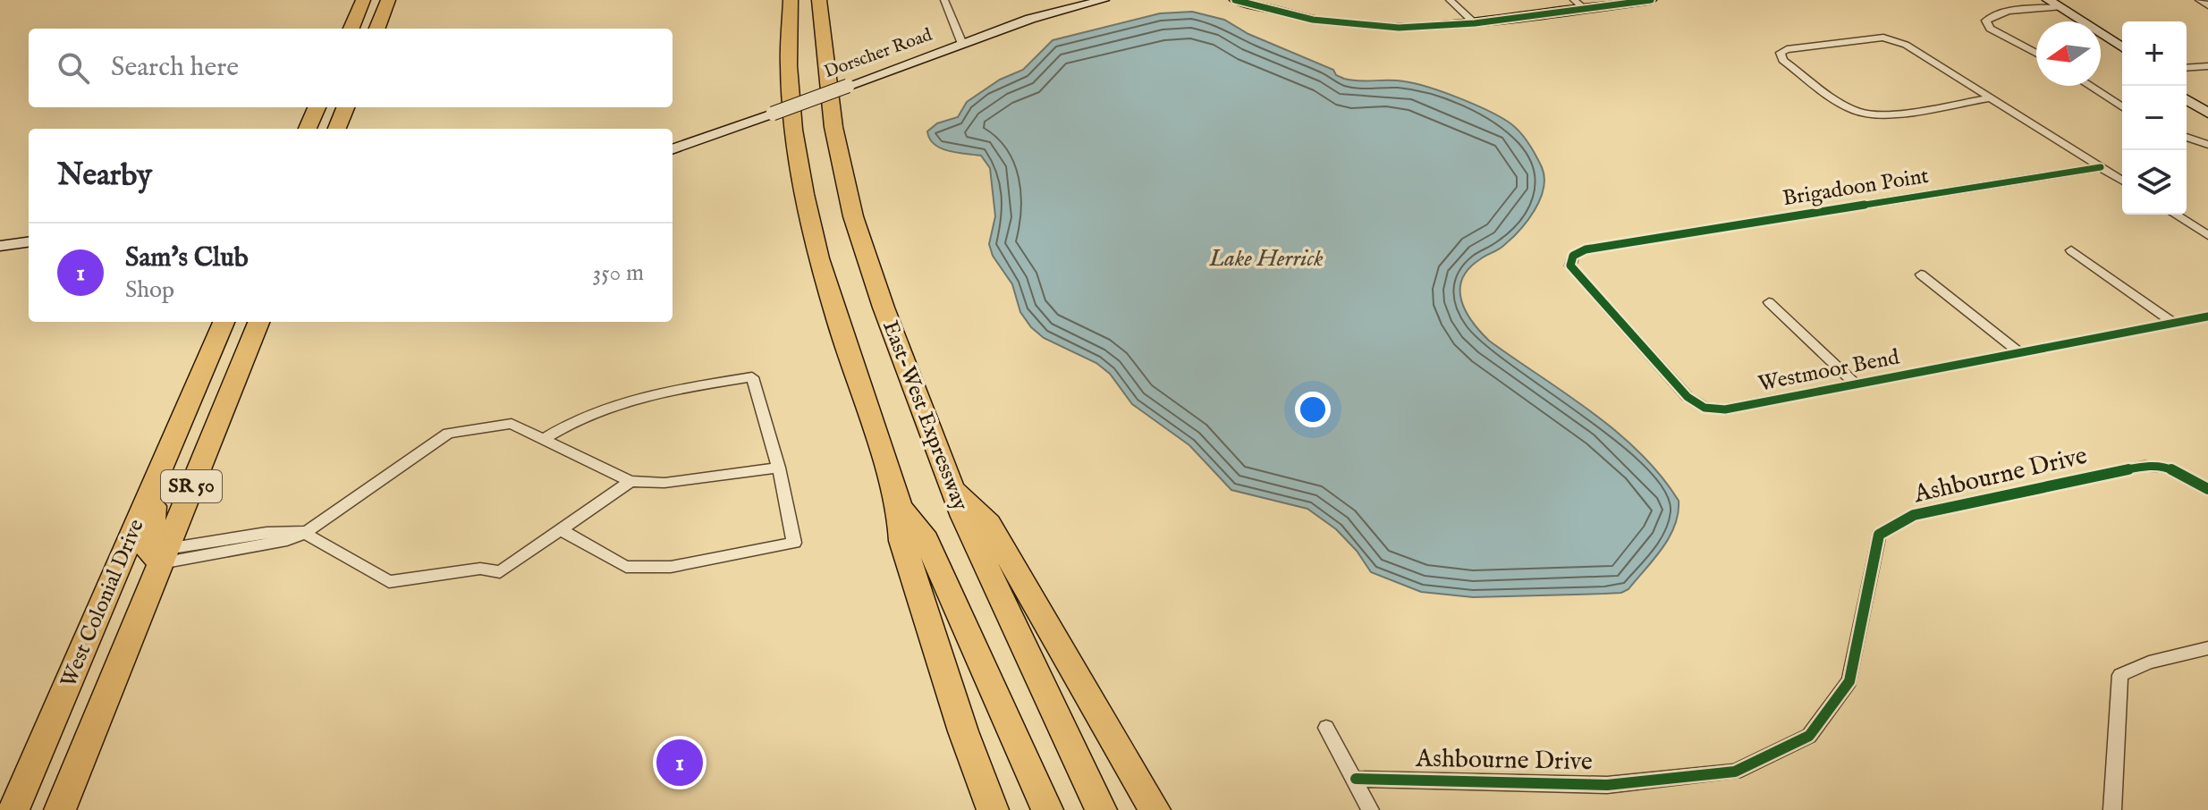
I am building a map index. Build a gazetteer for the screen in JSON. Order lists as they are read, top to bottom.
{
  "streets": {
    "highway": ["East-West Expressway", "SR 50", "West Colonial Drive"],
    "street": [
      "Dorscher Road",
      "Brigadoon Point",
      "Westmoor Bend",
      "Ashbourne Drive"
    ]
  },
  "crossings": [
    ["Brigadoon Point", "Westmoor Bend"]
  ],
  "water": ["Lake Herrick"],
  "north": "left",
  "page": {
    "map_buttons": ["+", "−"],
    "search": "Search here",
    "heading": "Nearby",
    "list": [
      {
        "mark": "1",
        "name": "Sam's Club",
        "note": "Shop",
        "value": "350 m"
      }
    ],
    "pins": "1"
  }
}
